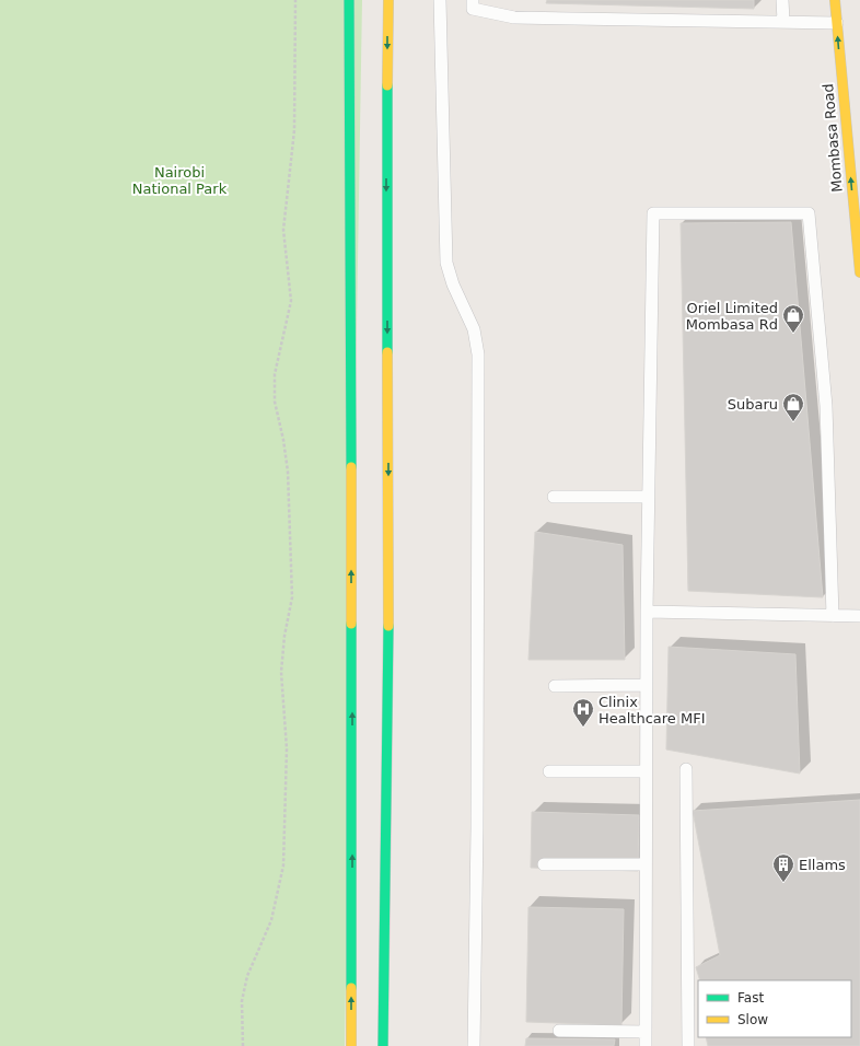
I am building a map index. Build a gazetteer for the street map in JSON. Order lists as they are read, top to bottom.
{
  "streets": {
    "main road": ["Mombasa Road"]
  },
  "one_way": ["Mombasa Road"],
  "parks": ["Nairobi National Park"],
  "places": {
    "shop": ["Oriel Limited Mombasa Rd", "Subaru"],
    "hospital": ["Clinix Healthcare MFI"],
    "building": ["Ellams"]
  },
  "legend": ["Fast", "Slow"]
}
